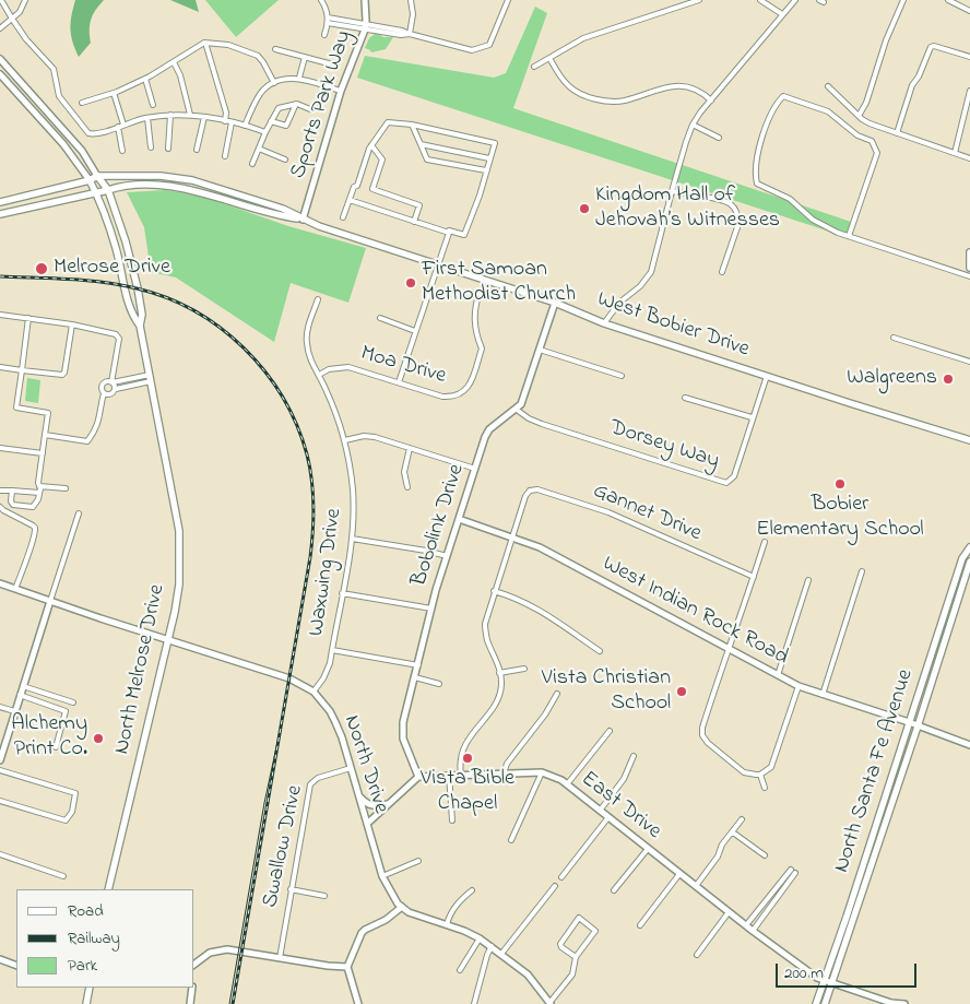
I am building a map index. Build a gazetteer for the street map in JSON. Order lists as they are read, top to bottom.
{
  "streets": {
    "main road": ["West Bobier Drive", "North Melrose Drive", "North Santa Fe Avenue"],
    "street": [
      "Sports Park Way",
      "Moa Drive",
      "Dorsey Way",
      "Gannet Drive",
      "Bobolink Drive",
      "Waxwing Drive",
      "West Indian Rock Road",
      "North Drive",
      "East Drive",
      "Swallow Drive"
    ]
  },
  "crossings": [
    ["Sports Park Way", "West Bobier Drive"],
    ["West Bobier Drive", "Dorsey Way"],
    ["West Bobier Drive", "Bobolink Drive"],
    ["Moa Drive", "Waxwing Drive"],
    ["Dorsey Way", "Bobolink Drive"],
    ["Gannet Drive", "West Indian Rock Road"],
    ["Bobolink Drive", "West Indian Rock Road"],
    ["Bobolink Drive", "East Drive"],
    ["Waxwing Drive", "North Drive"],
    ["West Indian Rock Road", "North Santa Fe Avenue"],
    ["North Melrose Drive", "North Drive"],
    ["North Drive", "Swallow Drive"],
    ["North Santa Fe Avenue", "East Drive"]
  ],
  "places": [
    "Kingdom Hall of Jehovah’s Witnesses",
    "Melrose Drive",
    "First Samoan Methodist Church",
    "Walgreens",
    "Bobier Elementary School",
    "Vista Christian School",
    "Alchemy Print Co.",
    "Vista Bible Chapel"
  ],
  "legend": ["Road", "Railway", "Park"],
  "scale_bar": "200 m"
}
